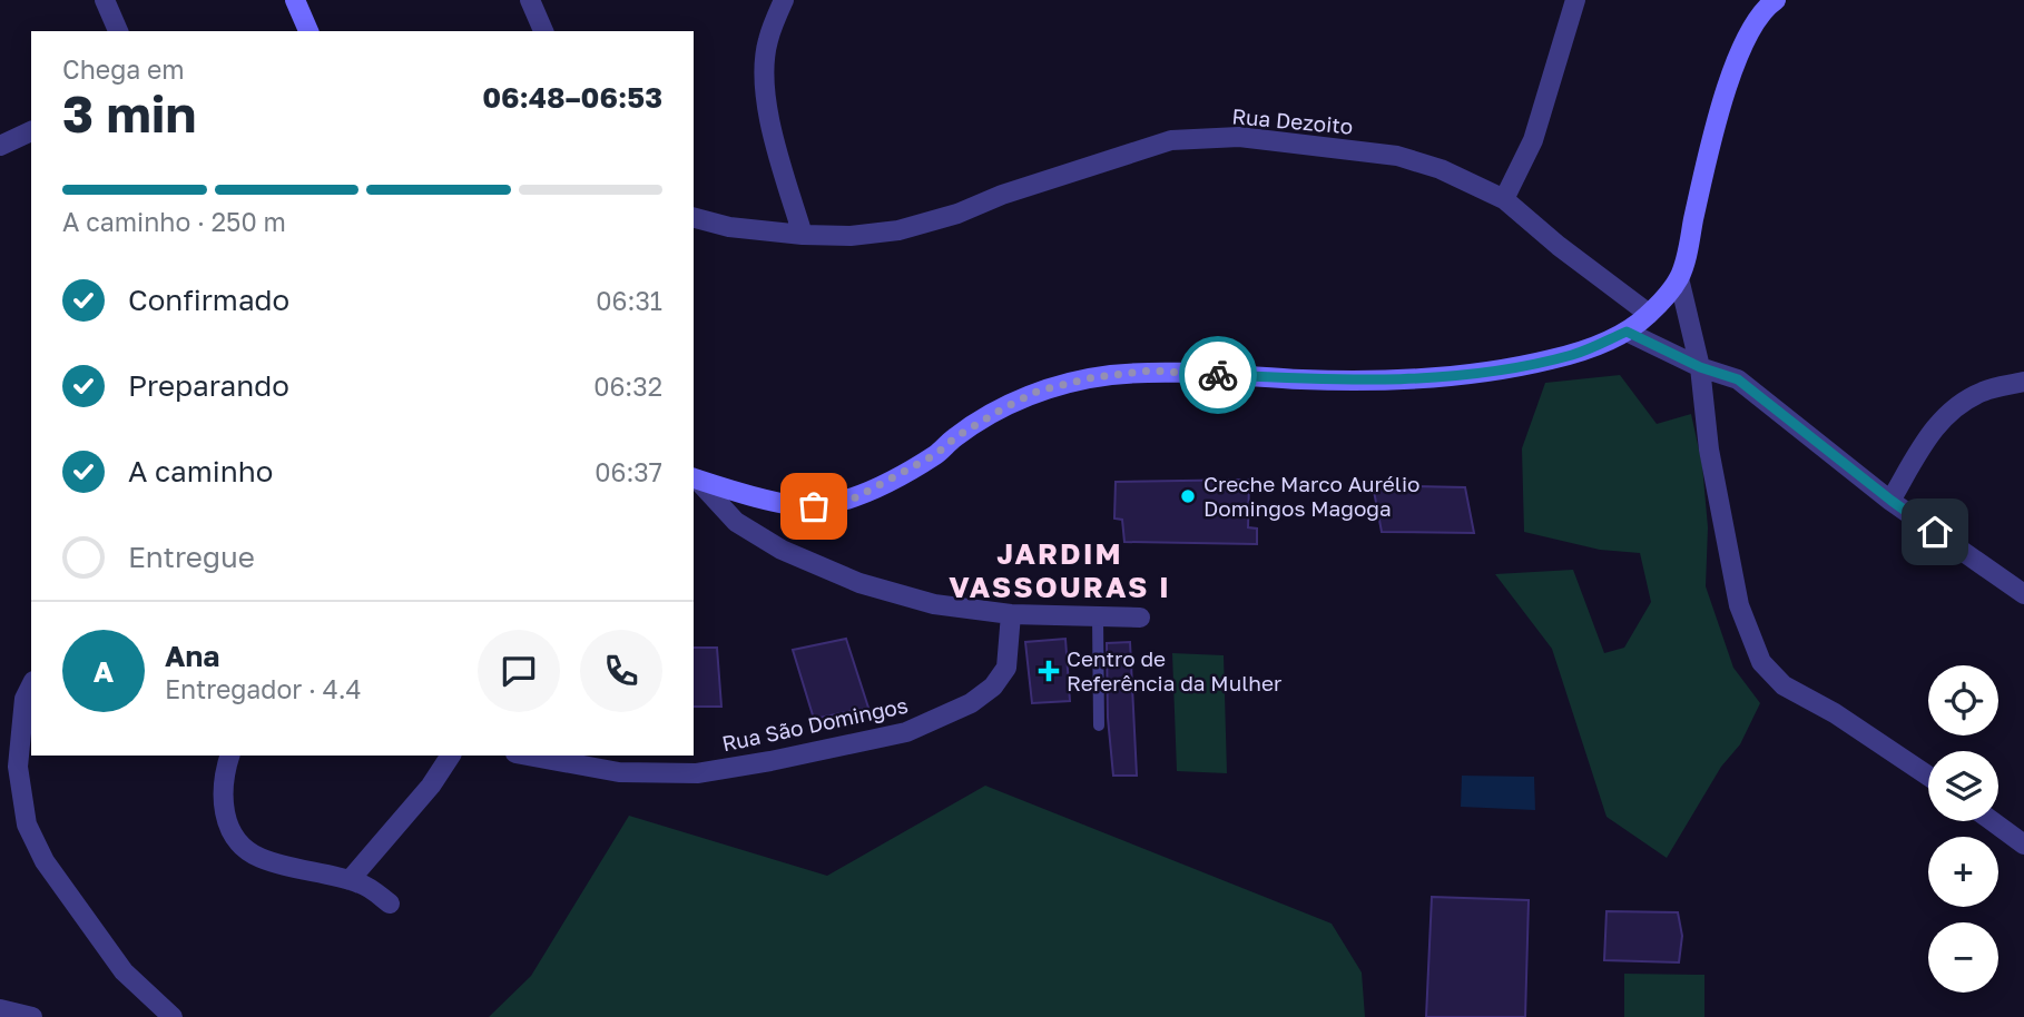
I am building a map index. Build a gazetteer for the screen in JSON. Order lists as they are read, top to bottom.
{
  "streets": {
    "street": ["Rua Dezoito", "Rua São Domingos"]
  },
  "districts": ["JARDIM VASSOURAS I"],
  "places": {
    "other": ["Creche Marco Aurélio Domingos Magoga"],
    "health": ["Centro de Referência da Mulher"]
  },
  "page": {
    "heading": ["3 min", "Chega em", "06:48–06:53"],
    "panel": ["Ana", "Entregador · 4.4"],
    "bar": "A caminho · 250 m",
    "list": [
      ["Confirmado", "06:31"],
      ["Preparando", "06:32"],
      ["A caminho", "06:37"],
      "Entregue"
    ],
    "round": "A",
    "map_buttons": ["+", "−"]
  }
}
